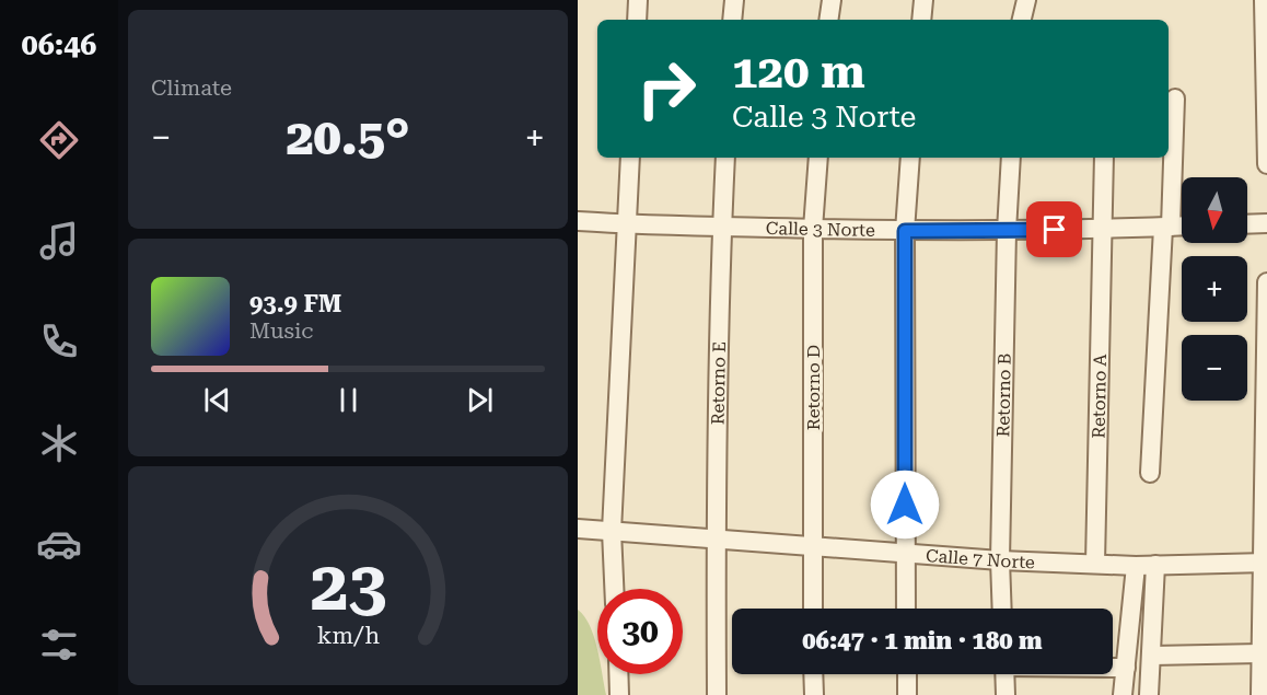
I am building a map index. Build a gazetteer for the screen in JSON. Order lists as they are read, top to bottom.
{
  "streets": {
    "street": [
      "Calle 3 Norte",
      "Retorno E",
      "Retorno D",
      "Retorno B",
      "Retorno A",
      "Calle 7 Norte"
    ]
  },
  "crossings": [
    ["Calle 3 Norte", "Retorno E"],
    ["Calle 3 Norte", "Retorno D"],
    ["Calle 3 Norte", "Retorno B"],
    ["Calle 3 Norte", "Retorno A"],
    ["Retorno E", "Calle 7 Norte"],
    ["Retorno D", "Calle 7 Norte"],
    ["Retorno B", "Calle 7 Norte"],
    ["Retorno A", "Calle 7 Norte"]
  ],
  "north": "bottom",
  "page": {
    "tabs": "06:46",
    "tile": "Climate",
    "turn": ["120 m", "Calle 3 Norte"],
    "heat": ["−", "20.5°", "+"],
    "map_buttons": ["+", "−"],
    "song": ["93.9 FM", "Music"],
    "limit": "30",
    "trip": "06:47 · 1 min · 180 m",
    "gauge": ["23", "km/h"]
  }
}
